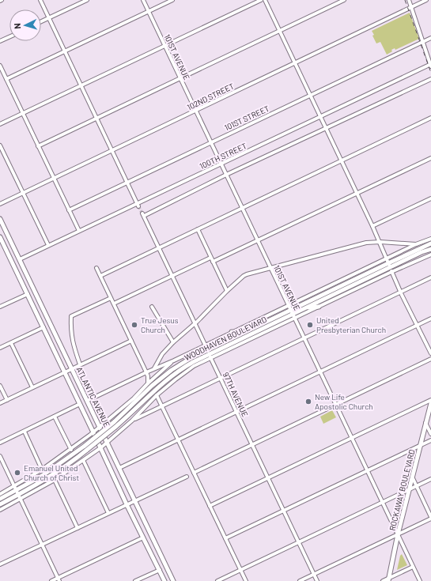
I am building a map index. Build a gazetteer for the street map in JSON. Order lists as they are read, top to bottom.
{
  "streets": {
    "main road": ["WOODHAVEN BOULEVARD", "ATLANTIC AVENUE", "ROCKAWAY BOULEVARD"],
    "street": [
      "101ST AVENUE",
      "102ND STREET",
      "101ST STREET",
      "100TH STREET",
      "97TH AVENUE"
    ]
  },
  "crossings": [
    ["101ST AVENUE", "102ND STREET"],
    ["101ST AVENUE", "101ST STREET"],
    ["101ST AVENUE", "100TH STREET"],
    ["101ST AVENUE", "WOODHAVEN BOULEVARD"],
    ["101ST AVENUE", "97TH AVENUE"],
    ["101ST AVENUE", "ROCKAWAY BOULEVARD"],
    ["100TH STREET", "ATLANTIC AVENUE"],
    ["WOODHAVEN BOULEVARD", "97TH AVENUE"],
    ["WOODHAVEN BOULEVARD", "ATLANTIC AVENUE"]
  ],
  "places": [
    "True Jesus Church",
    "United Presbyterian Church",
    "New Life Apostolic Church",
    "Emanuel United Church of Christ"
  ],
  "north": "left"
}
